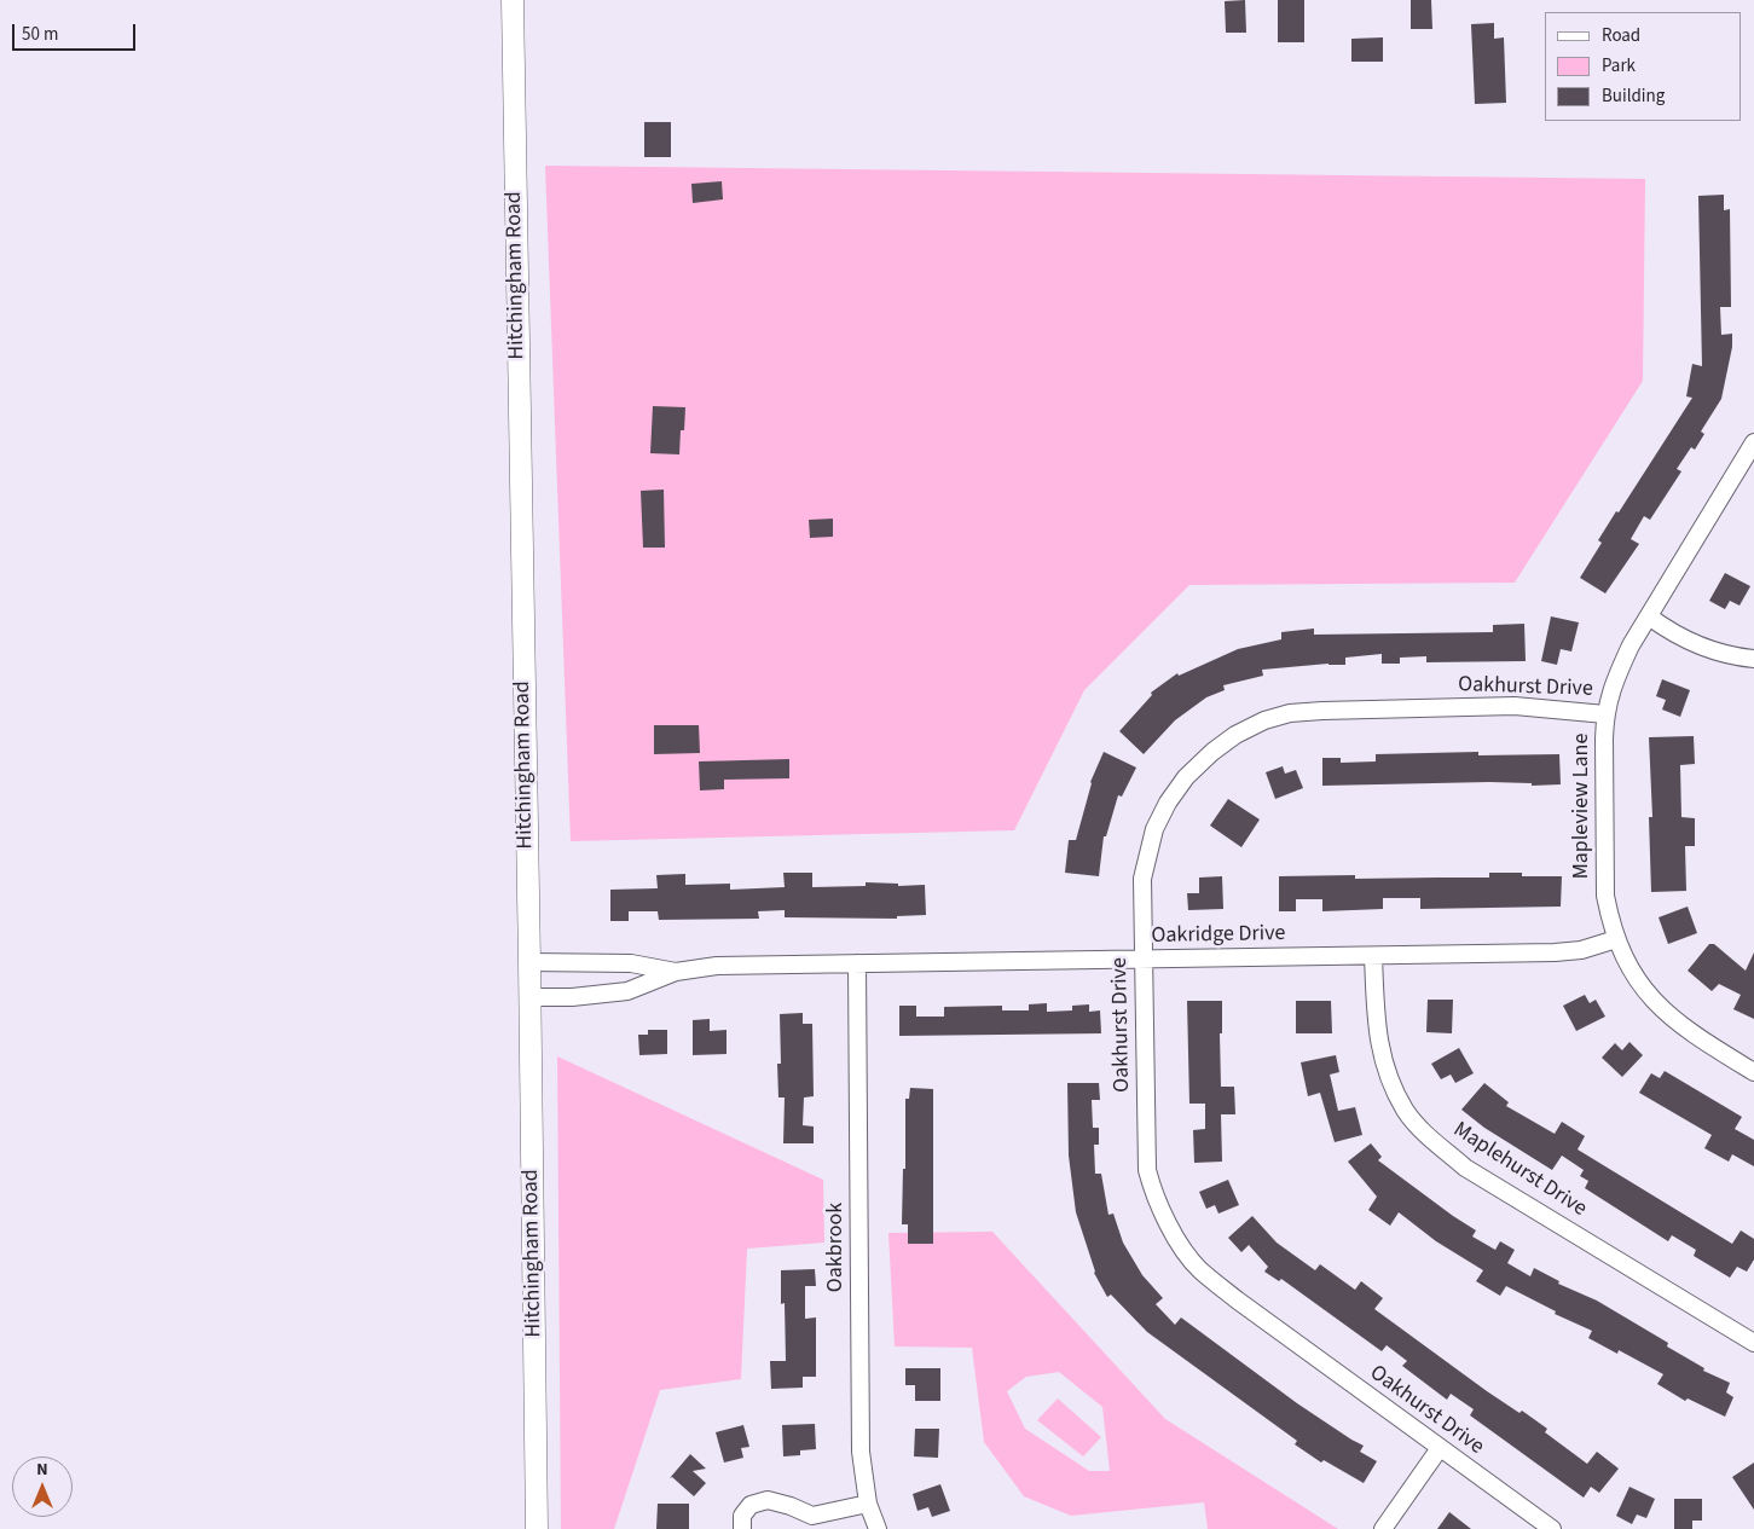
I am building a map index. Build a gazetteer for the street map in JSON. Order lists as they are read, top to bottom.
{
  "streets": {
    "street": [
      "Hitchingham Road",
      "Oakhurst Drive",
      "Mapleview Lane",
      "Oakridge Drive",
      "Maplehurst Drive",
      "Oakbrook"
    ]
  },
  "crossings": [
    ["Hitchingham Road", "Oakridge Drive"],
    ["Oakhurst Drive", "Mapleview Lane"],
    ["Oakhurst Drive", "Oakridge Drive"],
    ["Mapleview Lane", "Oakridge Drive"],
    ["Oakridge Drive", "Maplehurst Drive"],
    ["Oakridge Drive", "Oakbrook"]
  ],
  "legend": ["Road", "Park", "Building"],
  "scale_bar": "50 m",
  "north": "top"
}
